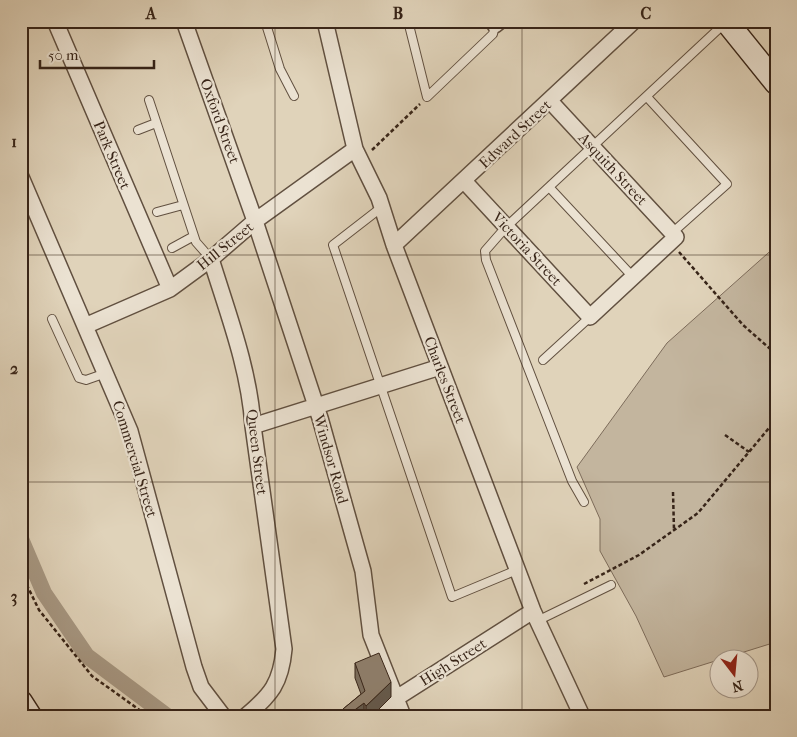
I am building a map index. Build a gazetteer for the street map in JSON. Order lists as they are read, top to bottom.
{
  "streets": {
    "street": [
      "Oxford Street",
      "Edward Street",
      "Park Street",
      "Asquith Street",
      "Hill Street",
      "Victoria Street",
      "Charles Street",
      "Queen Street",
      "Commercial Street",
      "Windsor Road",
      "High Street"
    ]
  },
  "crossings": [
    ["Oxford Street", "Hill Street"],
    ["Oxford Street", "Windsor Road"],
    ["Edward Street", "Asquith Street"],
    ["Edward Street", "Victoria Street"],
    ["Edward Street", "Charles Street"],
    ["Park Street", "Hill Street"],
    ["Hill Street", "Charles Street"],
    ["Hill Street", "Queen Street"],
    ["Hill Street", "Commercial Street"],
    ["Hill Street", "Windsor Road"],
    ["Charles Street", "High Street"],
    ["Windsor Road", "High Street"]
  ],
  "scale_bar": "50 m",
  "north": "bottom",
  "grid": {
    "columns": ["A", "B", "C"],
    "rows": ["1", "2", "3"]
  }
}
